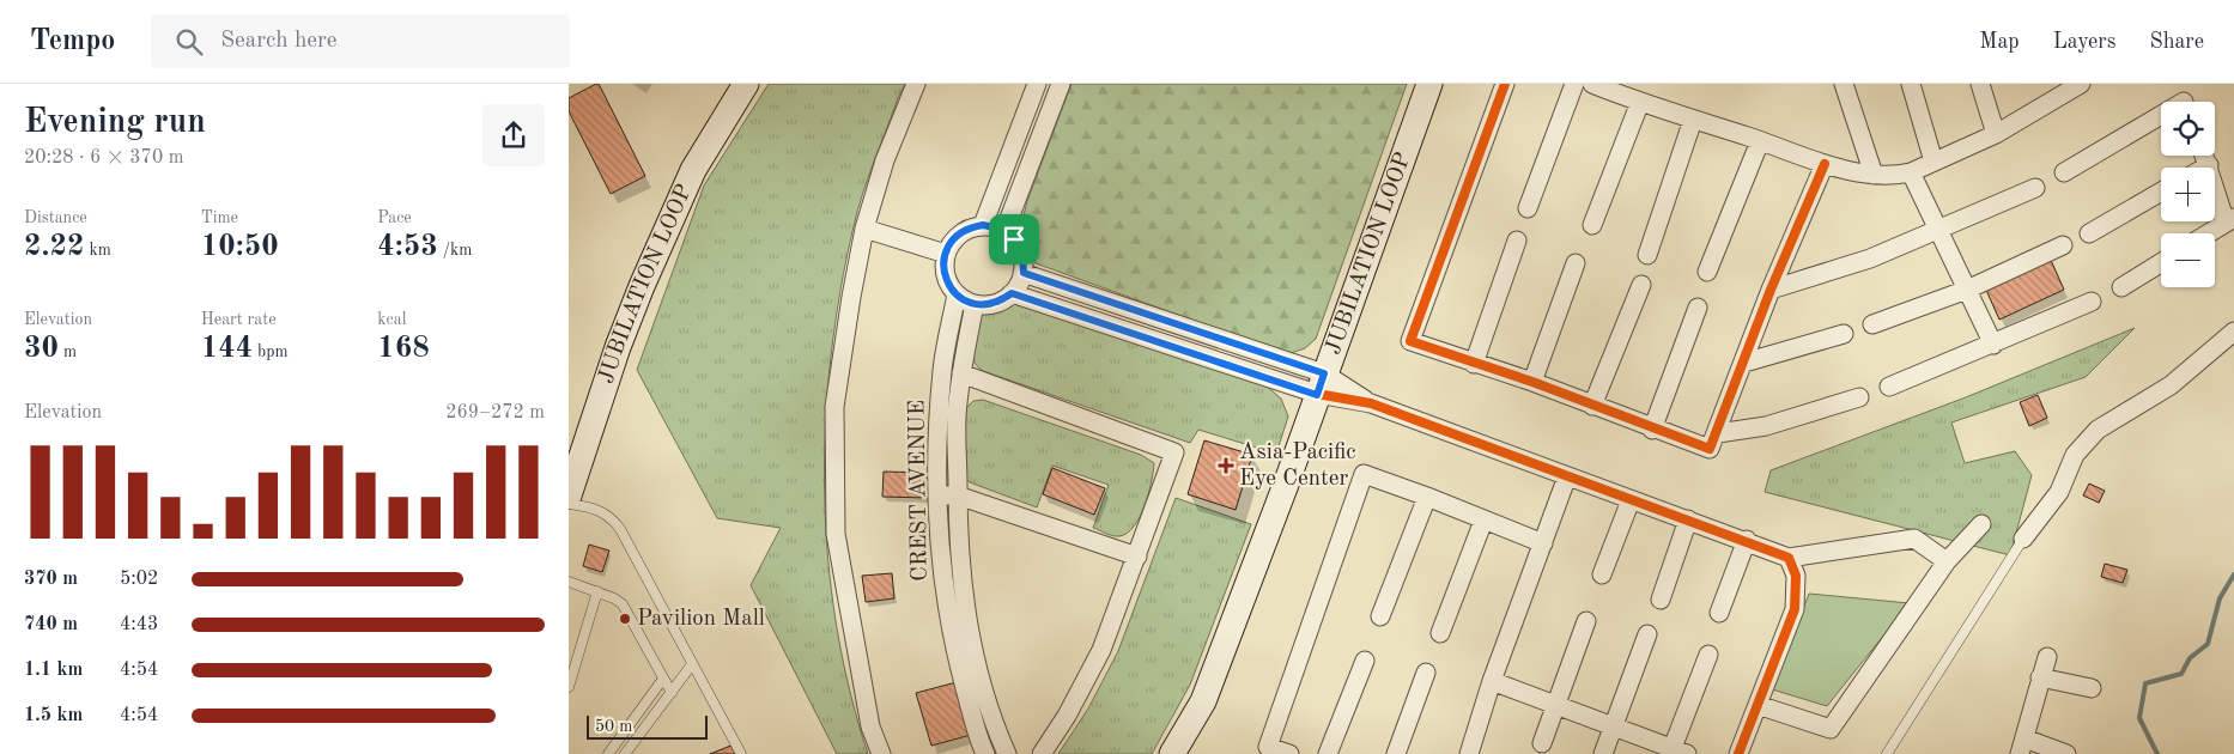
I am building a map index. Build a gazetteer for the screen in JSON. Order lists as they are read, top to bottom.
{
  "streets": {
    "main road": ["JUBILATION LOOP"],
    "street": ["CREST AVENUE"]
  },
  "places": {
    "health": ["Asia-Pacific Eye Center"],
    "other": ["Pavilion Mall"]
  },
  "scale_bar": "50 m",
  "page": {
    "header": "Tempo",
    "search": "Search here",
    "nav": ["Map", "Layers", "Share"],
    "heading": ["Evening run", "20:28 · 6 × 370 m"],
    "map_buttons": ["+", "−"],
    "stats": [
      ["Distance", "2.22 km"],
      ["Time", "10:50"],
      ["Pace", "4:53 /km"],
      ["Elevation", "30 m"],
      ["Heart rate", "144 bpm"],
      ["kcal", "168"]
    ],
    "chart": ["Elevation", "269–272 m"],
    "list": [
      {
        "name": "370 m",
        "note": "5:02"
      },
      {
        "name": "740 m",
        "note": "4:43"
      },
      {
        "name": "1.1 km",
        "note": "4:54"
      },
      {
        "name": "1.5 km",
        "note": "4:54"
      }
    ],
    "scale": "50 m"
  }
}
